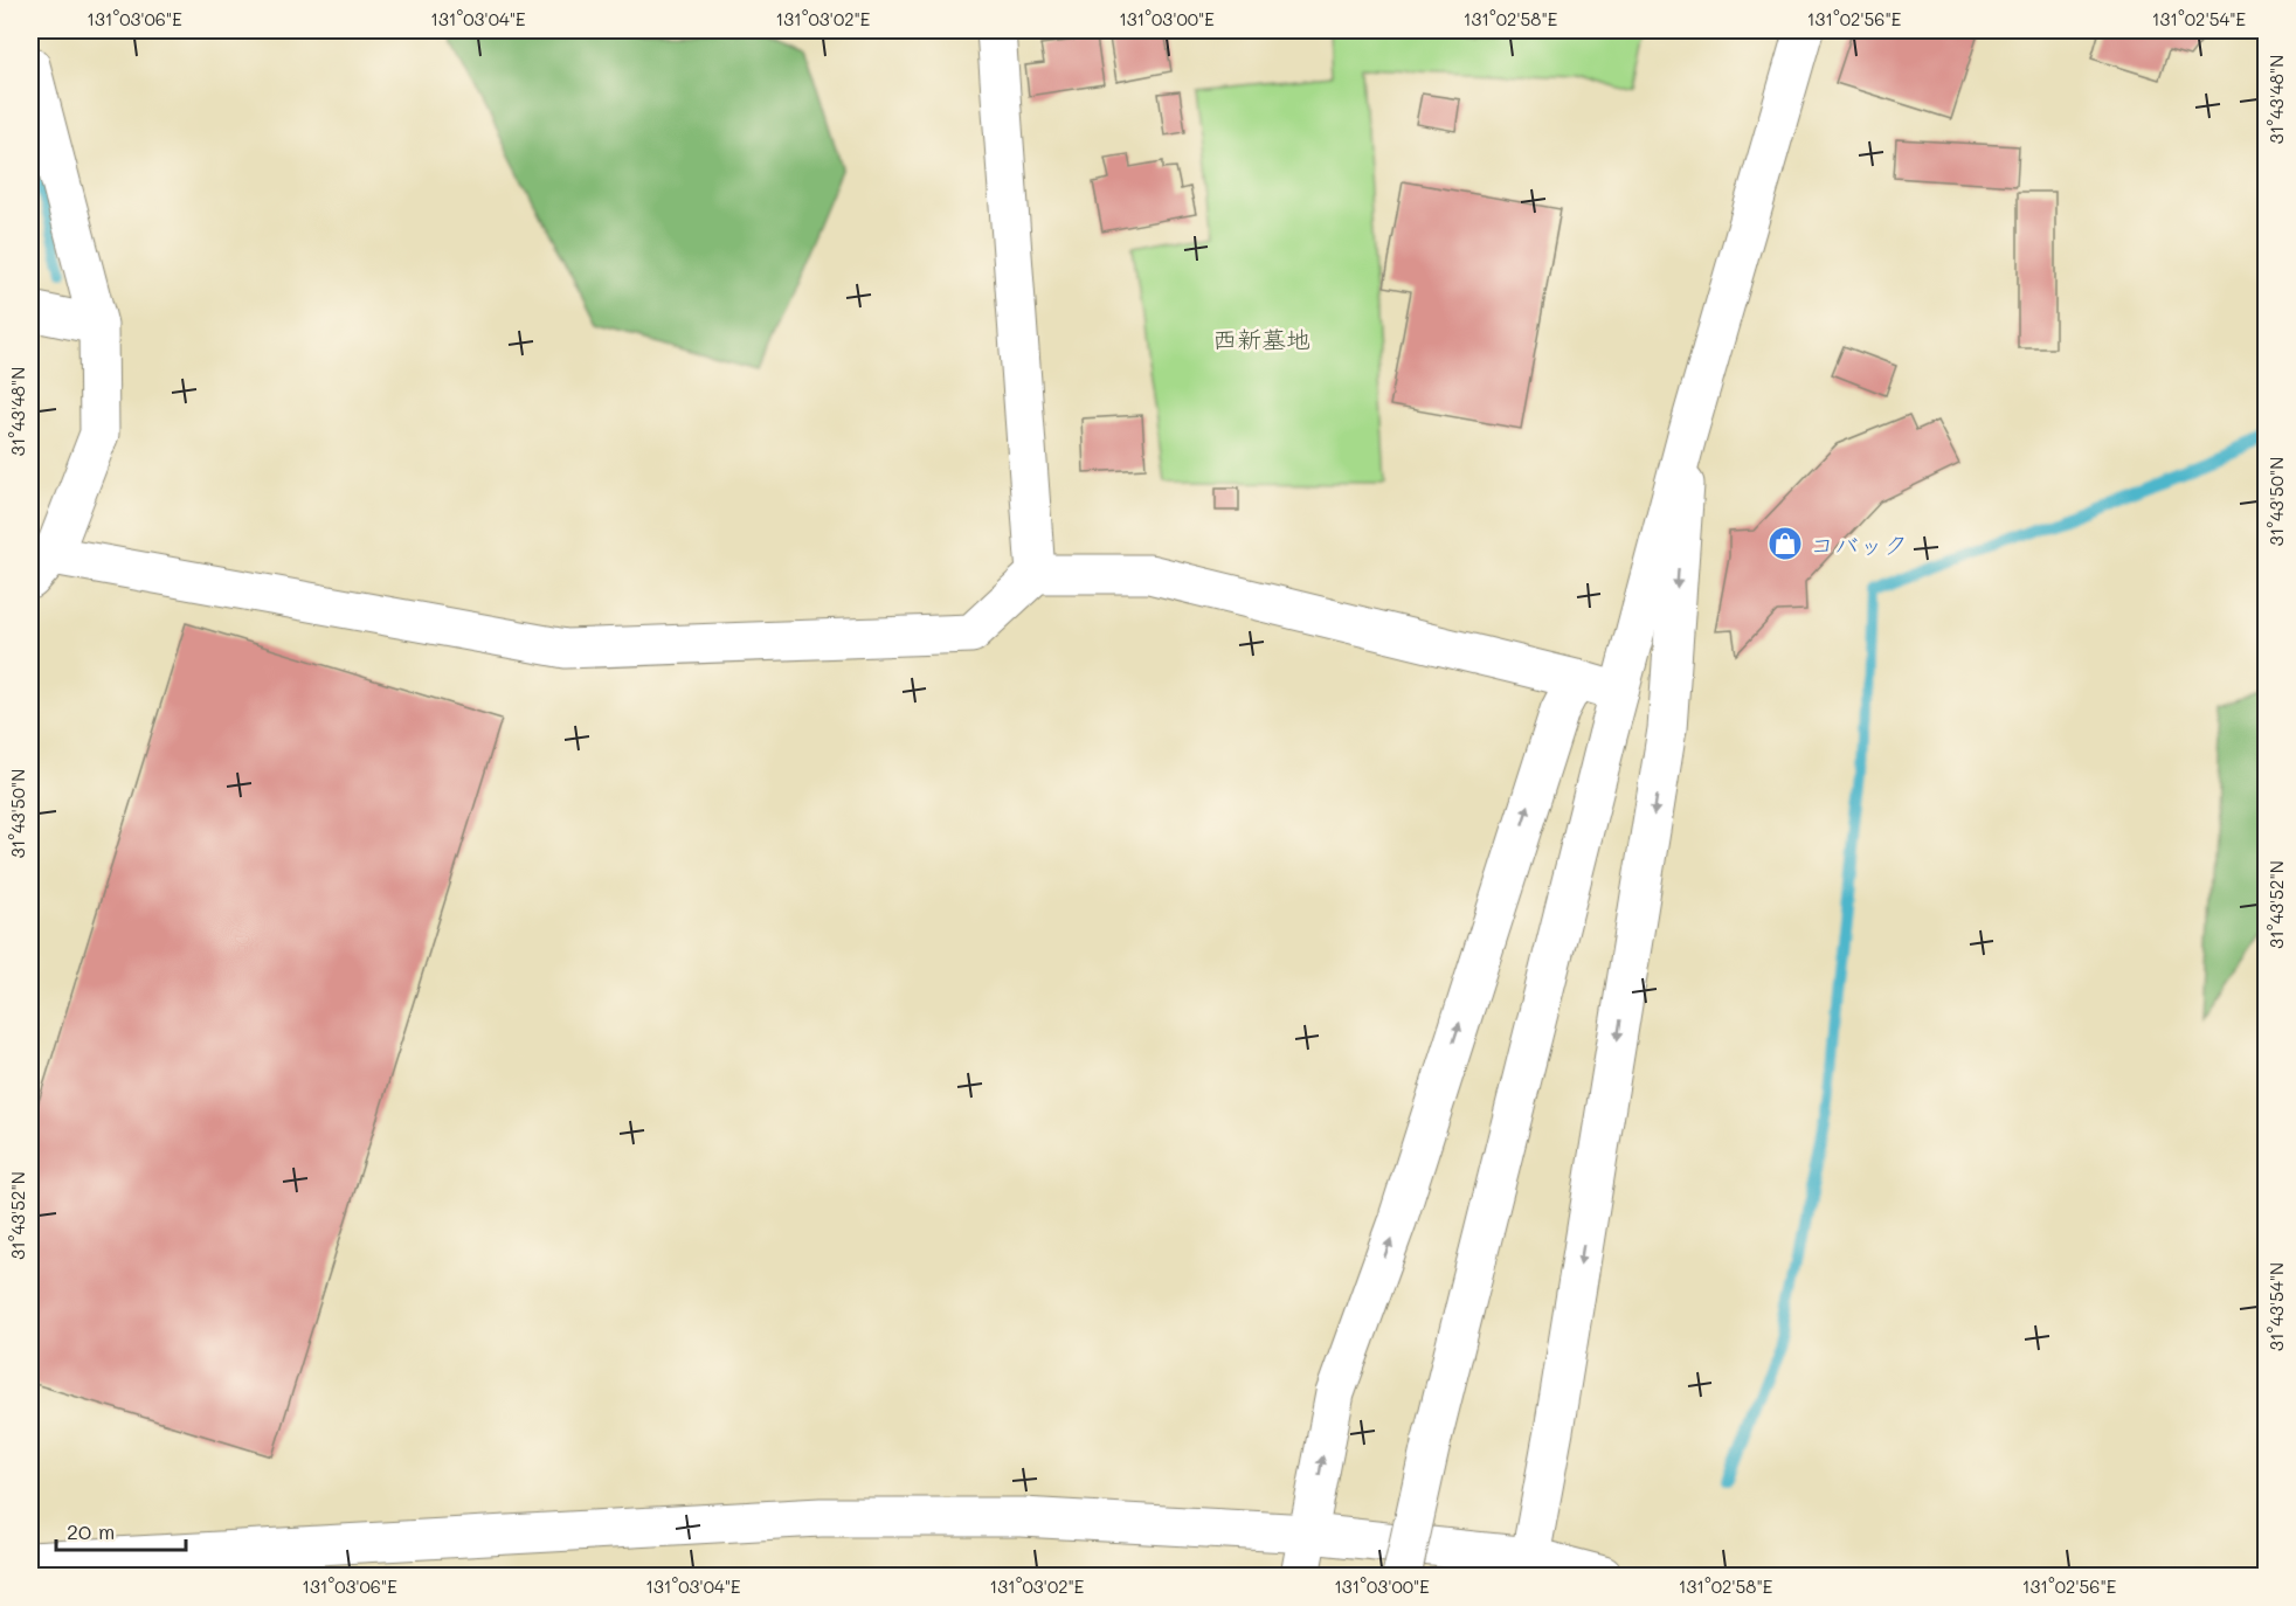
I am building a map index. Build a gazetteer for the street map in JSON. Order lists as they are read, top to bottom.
{
  "parks": ["西新墓地"],
  "places": {
    "shop": ["コバック"]
  },
  "scale_bar": "20 m",
  "coordinates": [
    "131°03'06\"E",
    "131°03'04\"E",
    "131°03'02\"E",
    "131°03'00\"E",
    "131°02'58\"E",
    "131°02'56\"E",
    "131°02'54\"E",
    "31°43'48\"N",
    "31°43'50\"N",
    "31°43'52\"N",
    "31°43'54\"N"
  ]
}
